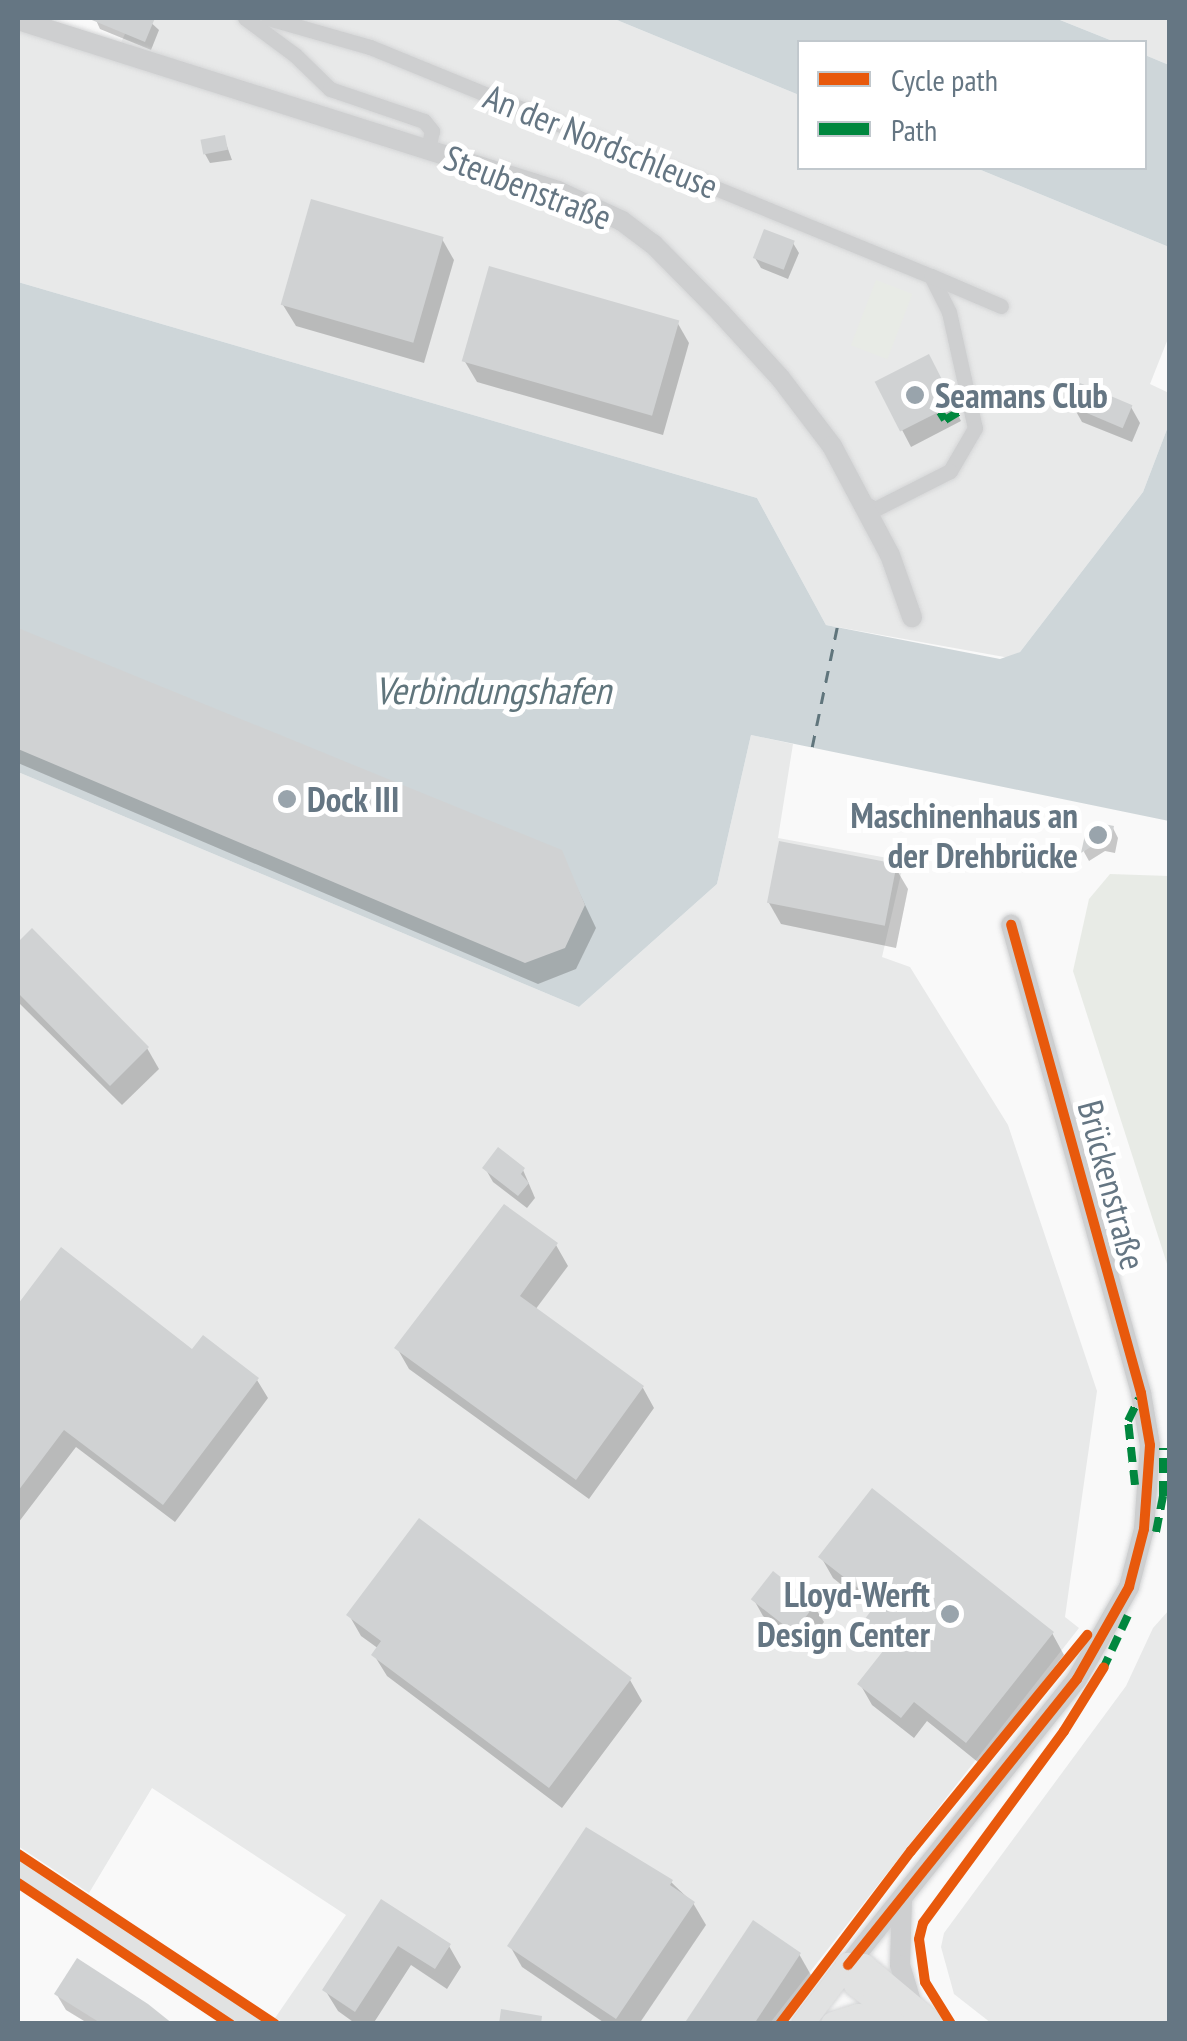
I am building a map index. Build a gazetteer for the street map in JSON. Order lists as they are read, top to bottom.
{
  "streets": {
    "main road": ["Brückenstraße"],
    "street": ["An der Nordschleuse", "Steubenstraße"]
  },
  "crossings": [
    ["An der Nordschleuse", "Steubenstraße"]
  ],
  "water": ["Verbindungshafen"],
  "places": [
    "Seamans Club",
    "Dock III",
    "Maschinenhaus an der Drehbrücke",
    "Lloyd-Werft Design Center"
  ],
  "legend": ["Cycle path", "Path"]
}
